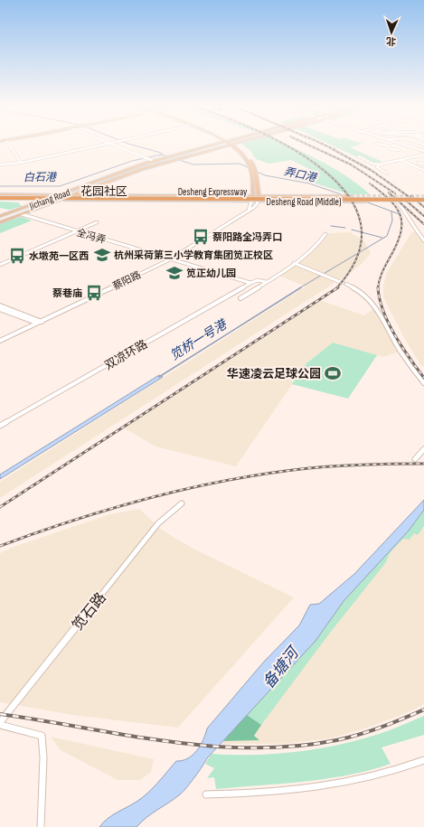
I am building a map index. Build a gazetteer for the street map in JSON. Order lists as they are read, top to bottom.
{
  "streets": {
    "highway": ["Desheng Expressway"],
    "main road": ["Jichang Road", "Desheng Road (Middle)"],
    "street": [
      "全冯弄",
      "蔡阳路",
      "双凉环路",
      "笕石路"
    ]
  },
  "crossings": [
    ["Desheng Expressway", "Desheng Road (Middle)"],
    ["Jichang Road", "Desheng Road (Middle)"],
    ["Desheng Road (Middle)", "蔡阳路"],
    ["全冯弄", "蔡阳路"],
    ["全冯弄", "双凉环路"]
  ],
  "districts": ["花园社区"],
  "water": [
    "弄口港",
    "白石港",
    "笕桥一号港",
    "备塘河"
  ],
  "places": {
    "bus stop": ["蔡阳路全冯弄口", "水墩苑一区西", "蔡巷庙"],
    "school or university": ["杭州采荷第三小学教育集团笕正校区", "笕正幼儿园"],
    "sports": ["华速凌云足球公园"]
  },
  "north": "bottom"
}
